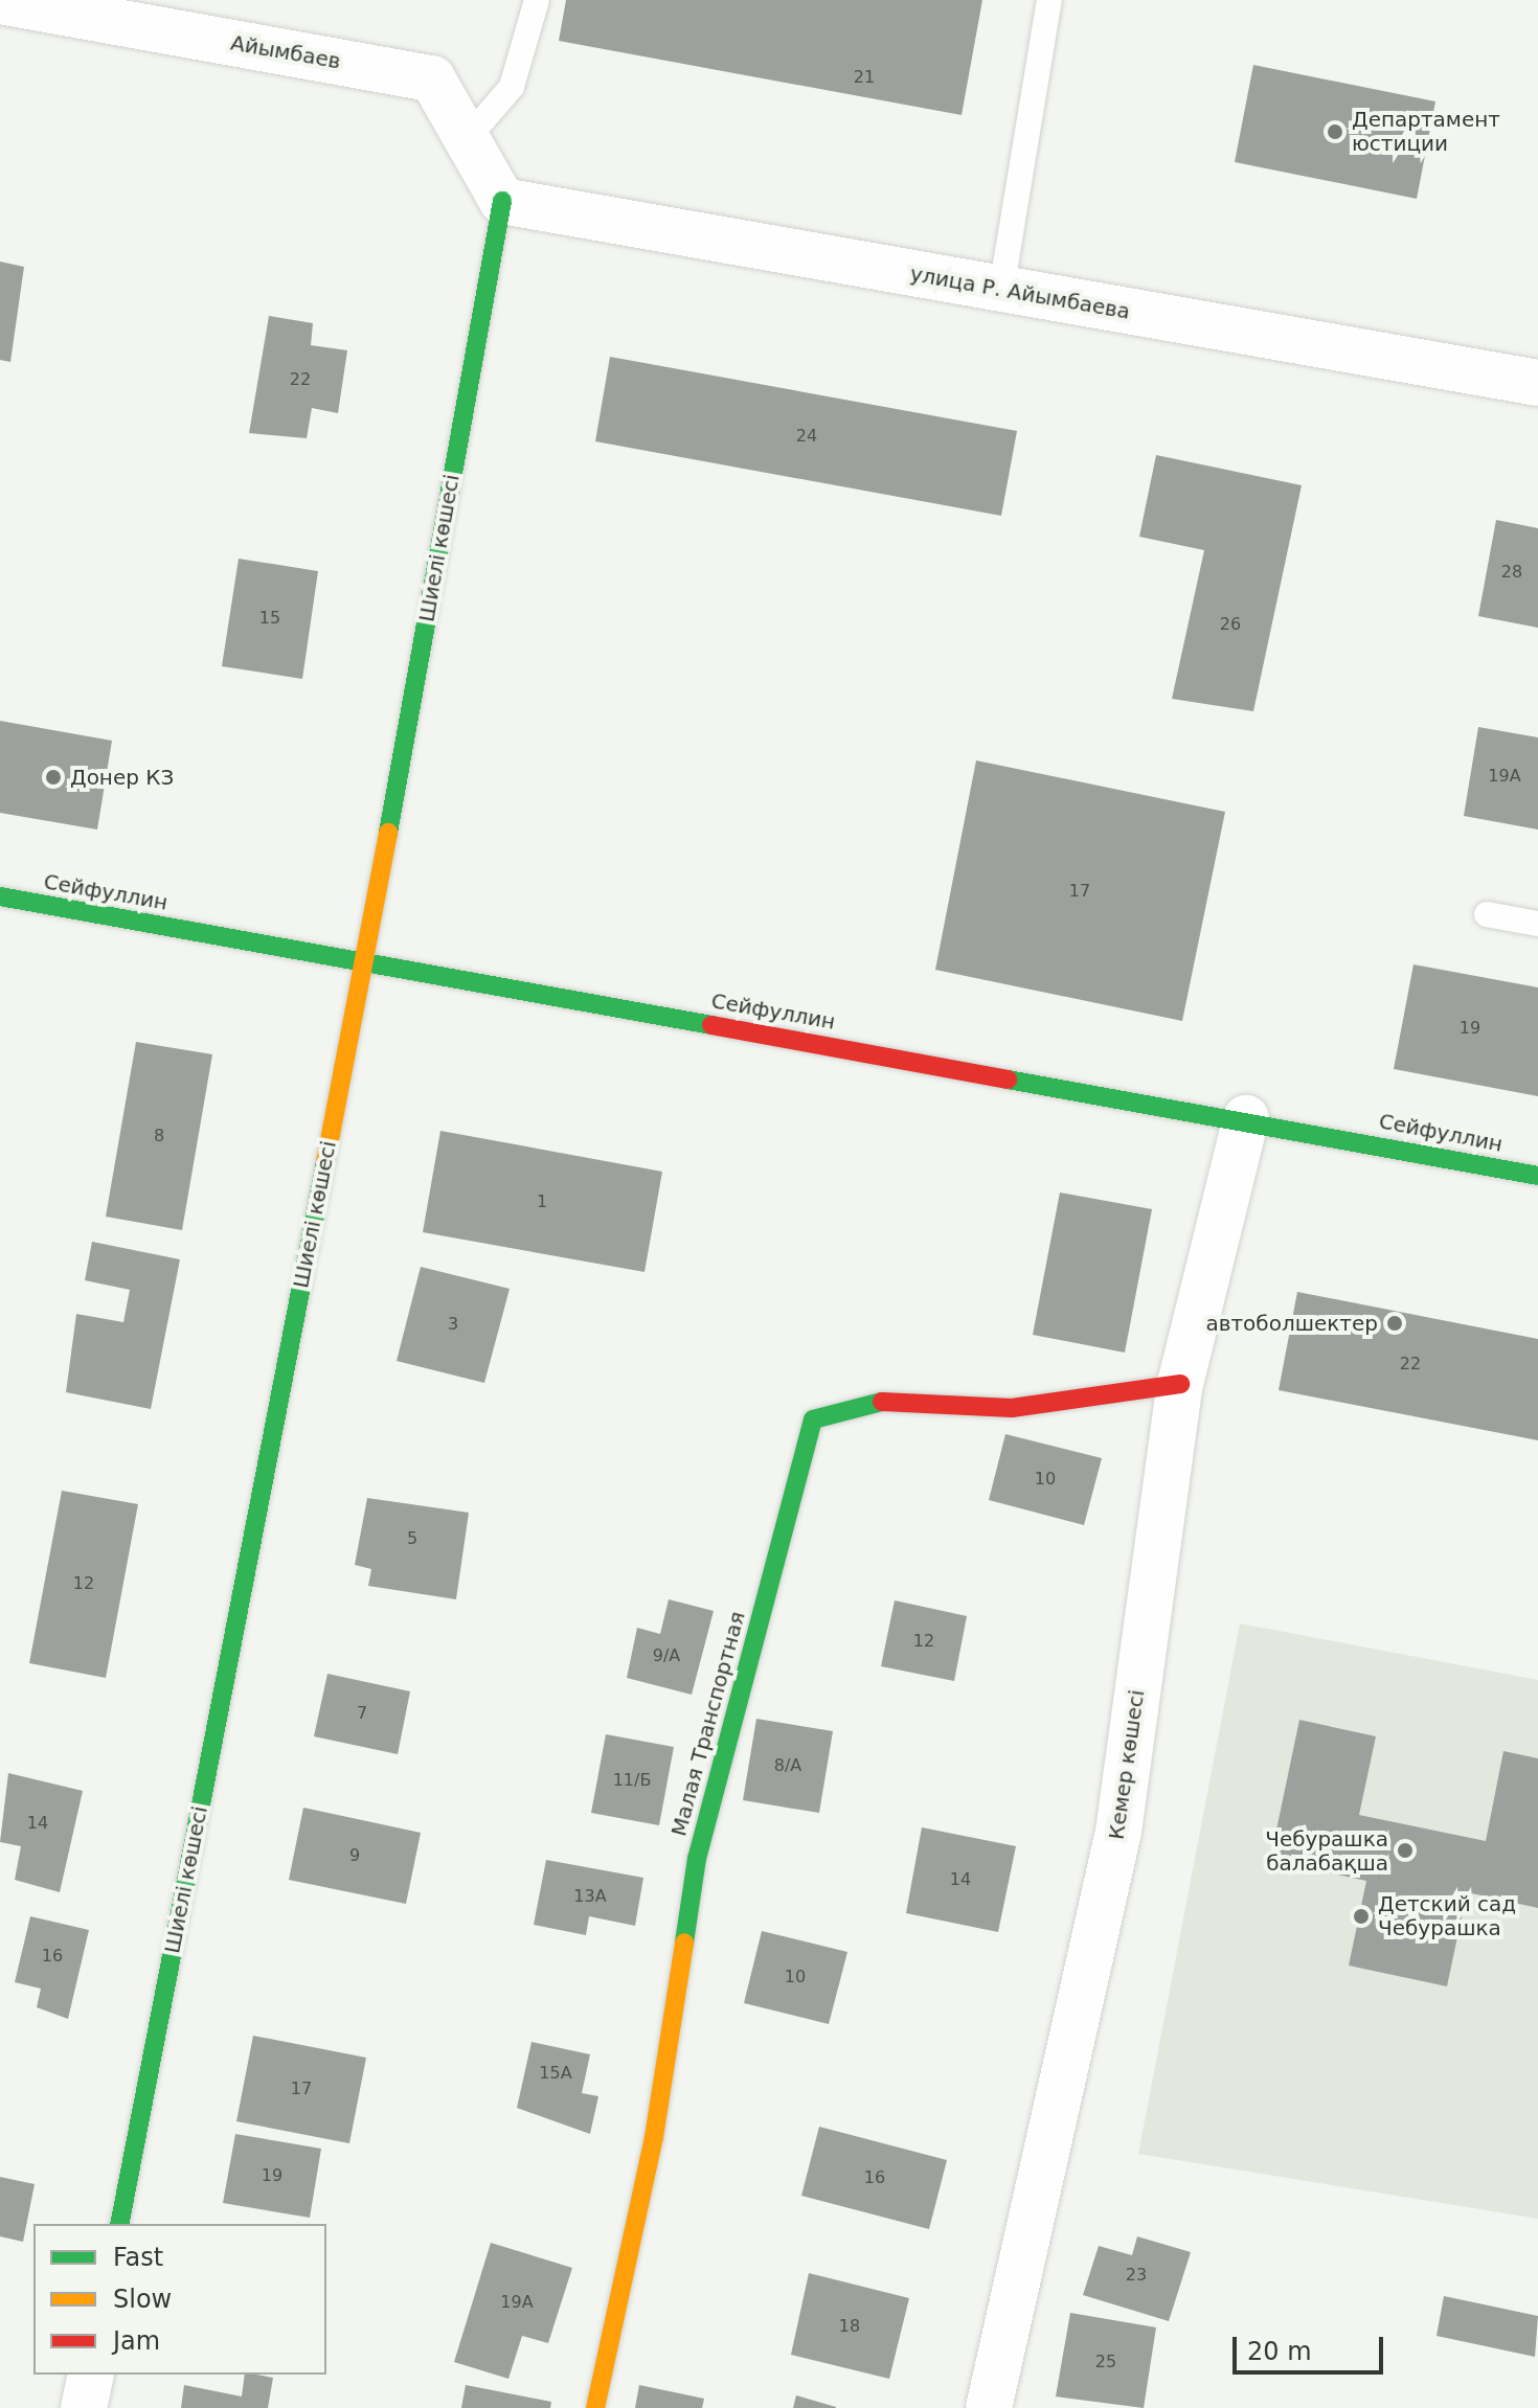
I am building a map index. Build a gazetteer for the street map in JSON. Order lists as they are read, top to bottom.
{
  "streets": {
    "street": [
      "Айымбаев",
      "улица Р. Айымбаева",
      "Шиелі көшесі",
      "Сейфуллин",
      "Малая Транспортная",
      "Кемер көшесі"
    ]
  },
  "crossings": [
    ["Айымбаев", "улица Р. Айымбаева"],
    ["Айымбаев", "Шиелі көшесі"],
    ["улица Р. Айымбаева", "Шиелі көшесі"],
    ["Шиелі көшесі", "Сейфуллин"],
    ["Сейфуллин", "Кемер көшесі"],
    ["Малая Транспортная", "Кемер көшесі"]
  ],
  "places": [
    "Департамент юстиции",
    "Донер КЗ",
    "автоболшектер",
    "Чебурашка балабақша",
    "Детский сад Чебурашка"
  ],
  "house_numbers": [
    "21",
    "22",
    "24",
    "28",
    "15",
    "26",
    "19А",
    "17",
    "19",
    "8",
    "1",
    "3",
    "22",
    "10",
    "5",
    "12",
    "12",
    "9/А",
    "7",
    "8/А",
    "11/Б",
    "14",
    "9",
    "14",
    "13А",
    "16",
    "10",
    "15А",
    "17",
    "19",
    "16",
    "23",
    "19А",
    "18",
    "25"
  ],
  "legend": ["Fast", "Slow", "Jam"],
  "scale_bar": "20 m"
}
